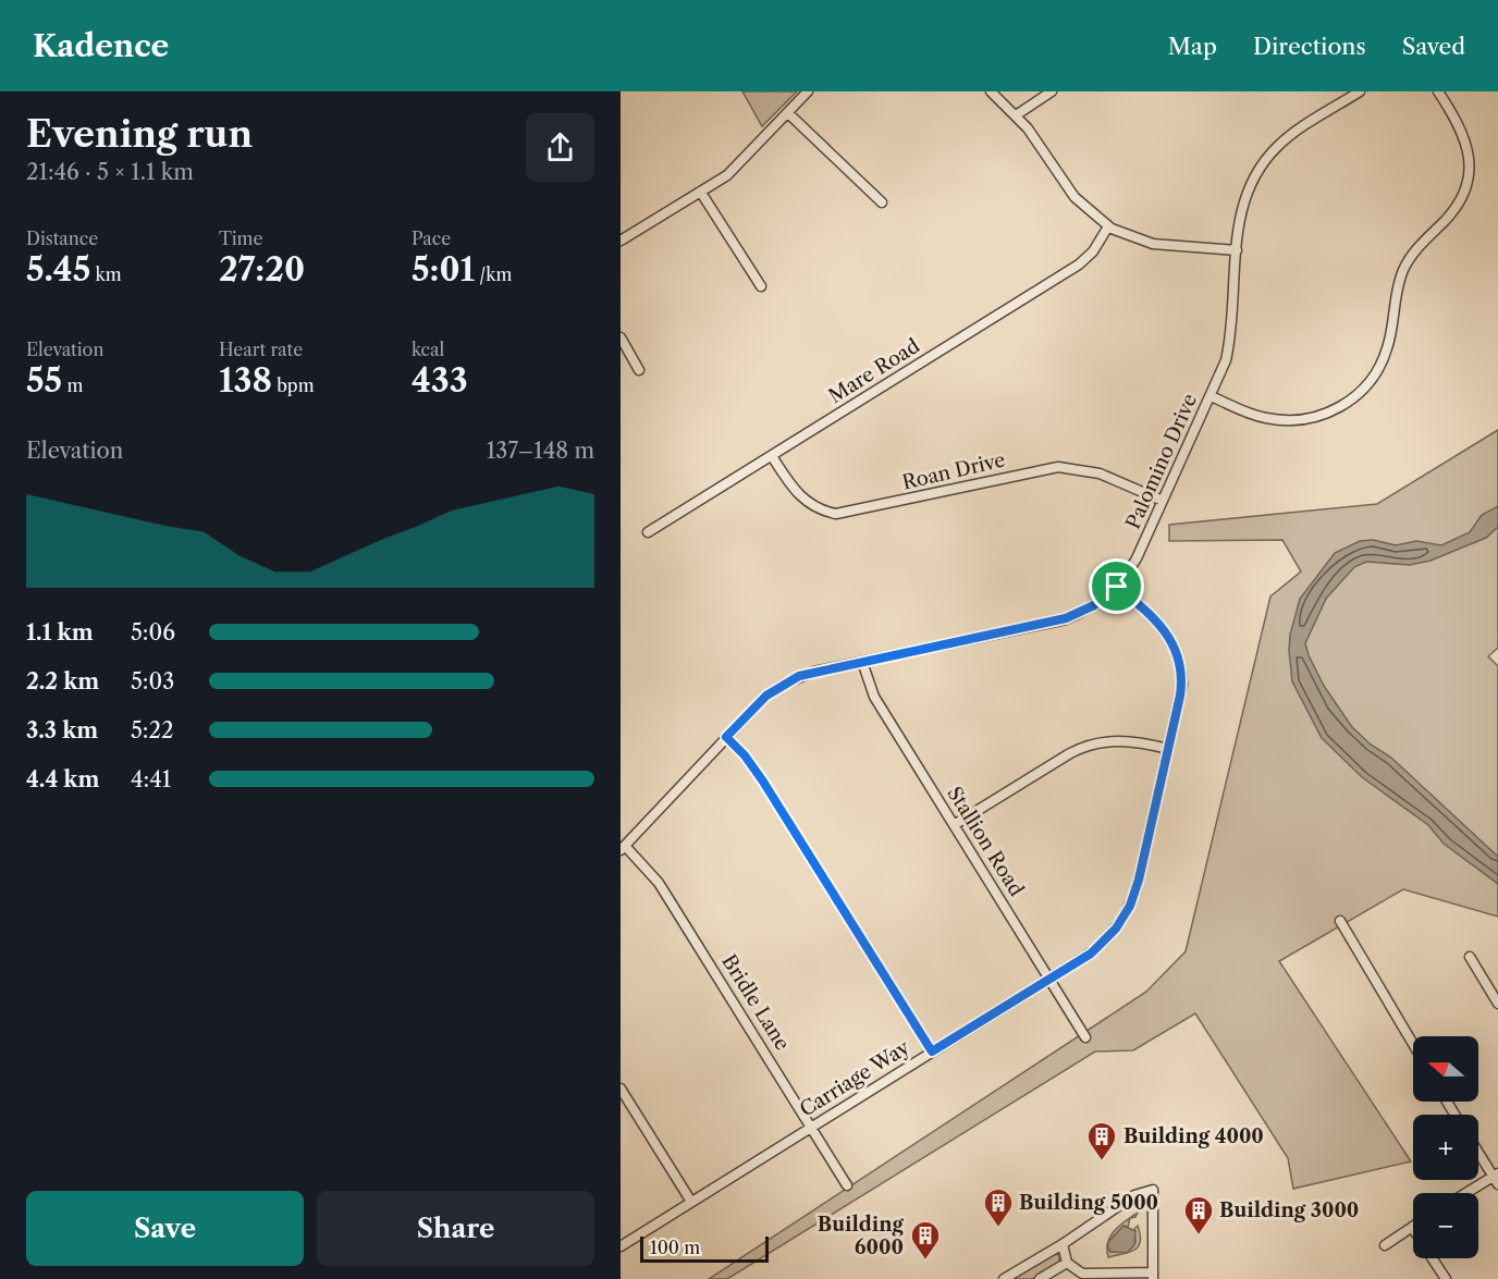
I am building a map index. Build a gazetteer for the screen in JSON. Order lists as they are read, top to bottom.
{
  "streets": {
    "street": [
      "Mare Road",
      "Palomino Drive",
      "Roan Drive",
      "Stallion Road",
      "Bridle Lane",
      "Carriage Way"
    ]
  },
  "crossings": [
    ["Mare Road", "Roan Drive"],
    ["Palomino Drive", "Roan Drive"],
    ["Palomino Drive", "Stallion Road"],
    ["Palomino Drive", "Bridle Lane"],
    ["Palomino Drive", "Carriage Way"],
    ["Stallion Road", "Carriage Way"],
    ["Bridle Lane", "Carriage Way"]
  ],
  "places": {
    "building": [
      "Building 4000",
      "Building 5000",
      "Building 3000",
      "Building 6000"
    ]
  },
  "scale_bar": "100 m",
  "north": "left",
  "page": {
    "header": "Kadence",
    "nav": ["Map", "Directions", "Saved"],
    "heading": ["Evening run", "21:46 · 5 × 1.1 km"],
    "stats": [
      ["Distance", "5.45 km"],
      ["Time", "27:20"],
      ["Pace", "5:01 /km"],
      ["Elevation", "55 m"],
      ["Heart rate", "138 bpm"],
      ["kcal", "433"]
    ],
    "chart": ["Elevation", "137–148 m"],
    "list": [
      {
        "name": "1.1 km",
        "note": "5:06"
      },
      {
        "name": "2.2 km",
        "note": "5:03"
      },
      {
        "name": "3.3 km",
        "note": "5:22"
      },
      {
        "name": "4.4 km",
        "note": "4:41"
      }
    ],
    "map_buttons": ["+", "−"],
    "buttons": ["Save", "Share"],
    "scale": "100 m"
  }
}
